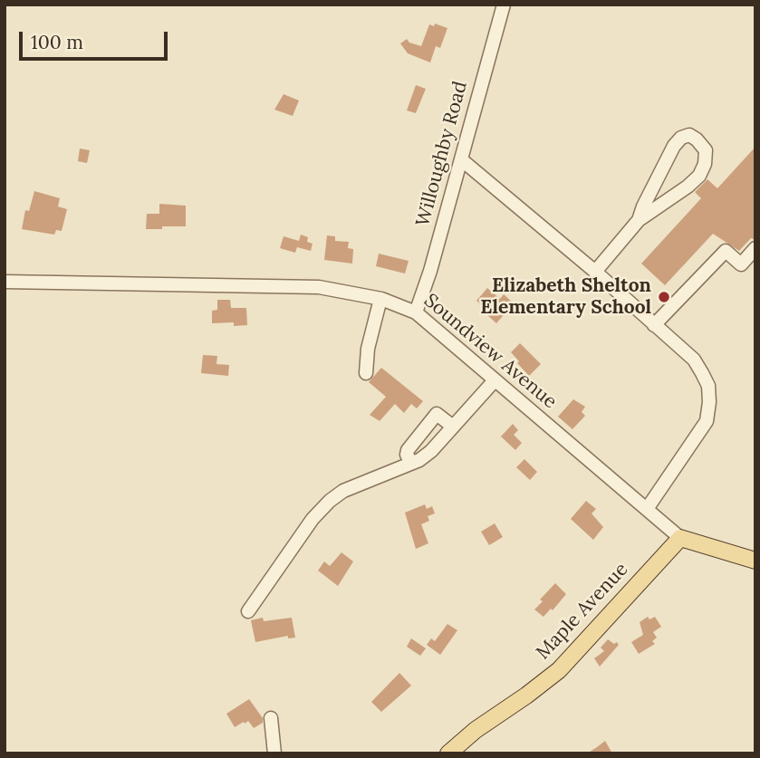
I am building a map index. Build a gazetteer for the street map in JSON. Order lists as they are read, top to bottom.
{
  "streets": {
    "main road": ["Soundview Avenue", "Maple Avenue"],
    "street": ["Willoughby Road"]
  },
  "crossings": [
    ["Willoughby Road", "Soundview Avenue"],
    ["Soundview Avenue", "Maple Avenue"]
  ],
  "places": ["Elizabeth Shelton Elementary School"],
  "scale_bar": "100 m"
}
